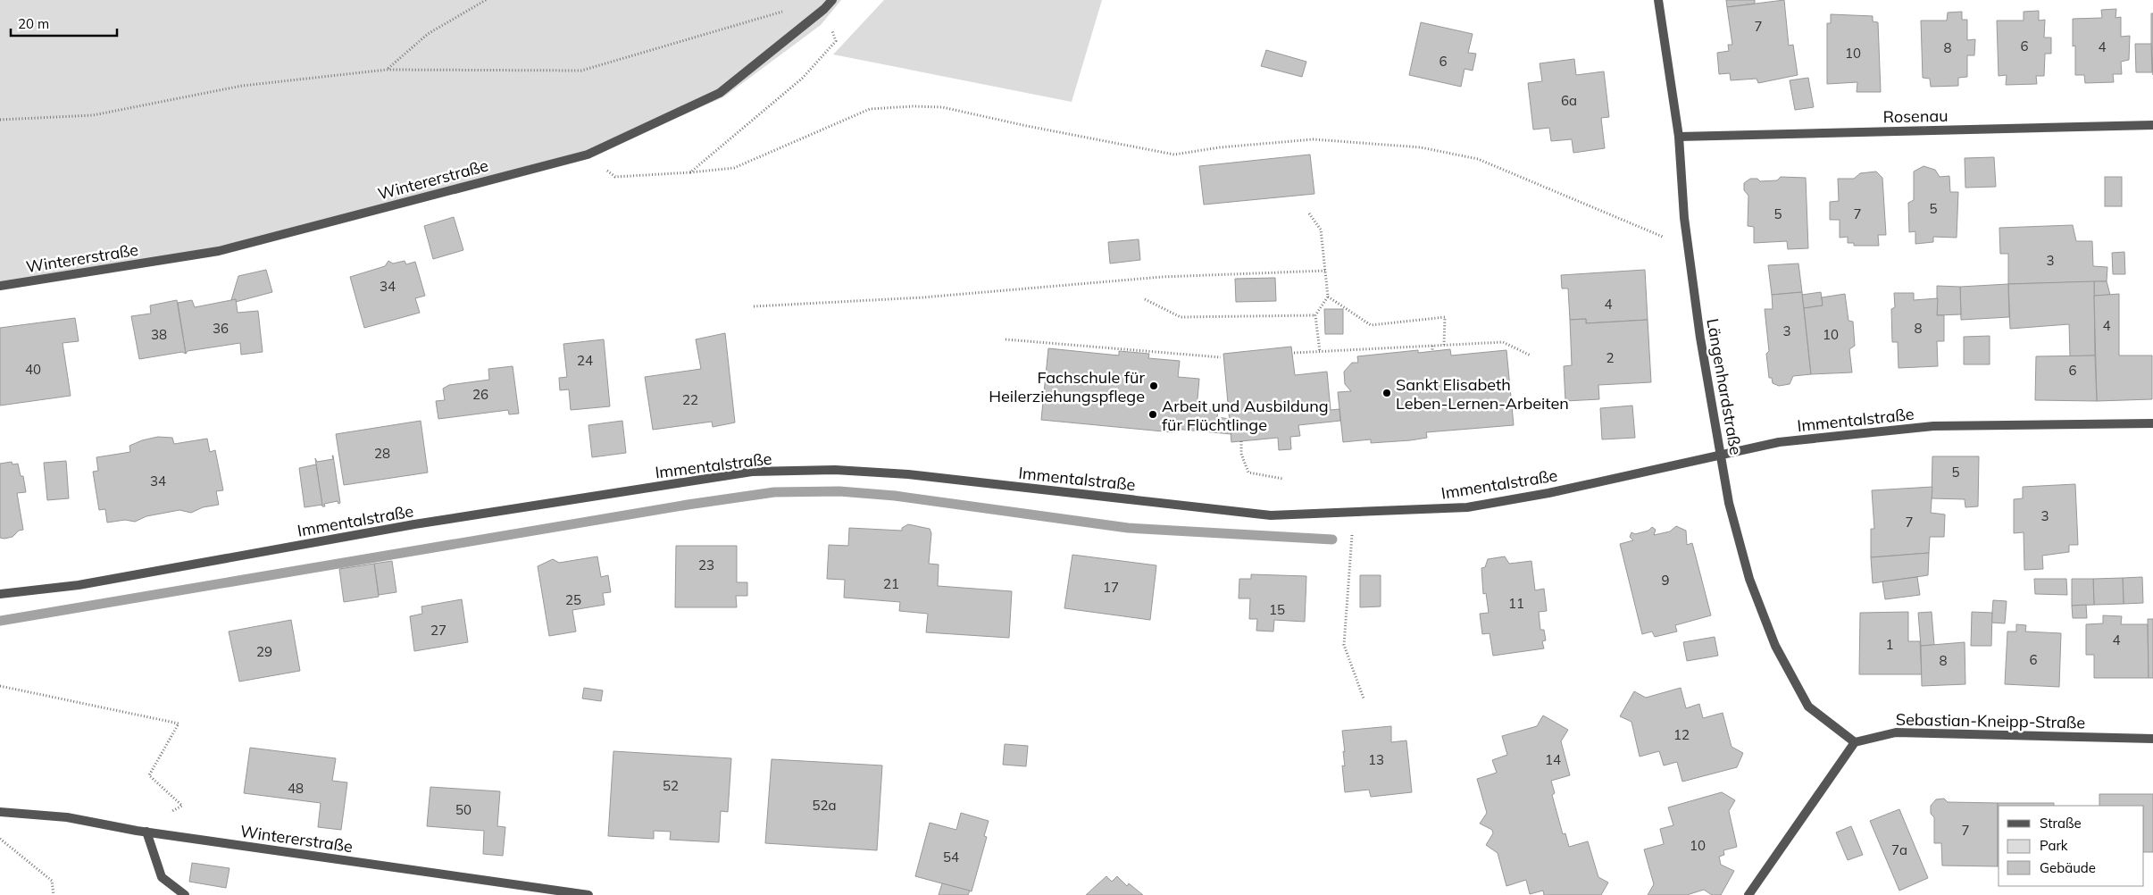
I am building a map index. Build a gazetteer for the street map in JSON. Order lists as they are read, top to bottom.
{
  "streets": {
    "street": [
      "Rosenau",
      "Wintererstraße",
      "Längenhardstraße",
      "Immentalstraße",
      "Sebastian-Kneipp-Straße"
    ]
  },
  "crossings": [
    ["Rosenau", "Längenhardstraße"],
    ["Längenhardstraße", "Immentalstraße"],
    ["Längenhardstraße", "Sebastian-Kneipp-Straße"]
  ],
  "places": ["Fachschule für Heilerziehungspflege", "Sankt Elisabeth Leben-Lernen-Arbeiten", "Arbeit und Ausbildung für Flüchtlinge"],
  "house_numbers": [
    "7",
    "6",
    "4",
    "8",
    "10",
    "6",
    "6a",
    "5",
    "5",
    "7",
    "3",
    "34",
    "4",
    "4",
    "36",
    "8",
    "3",
    "38",
    "10",
    "2",
    "24",
    "40",
    "6",
    "26",
    "22",
    "28",
    "5",
    "34",
    "3",
    "7",
    "23",
    "9",
    "21",
    "17",
    "25",
    "11",
    "15",
    "27",
    "4",
    "1",
    "29",
    "6",
    "8",
    "12",
    "13",
    "14",
    "52",
    "48",
    "52a",
    "50",
    "7",
    "10",
    "7a",
    "54"
  ],
  "legend": ["Straße", "Park", "Gebäude"],
  "scale_bar": "20 m"
}
